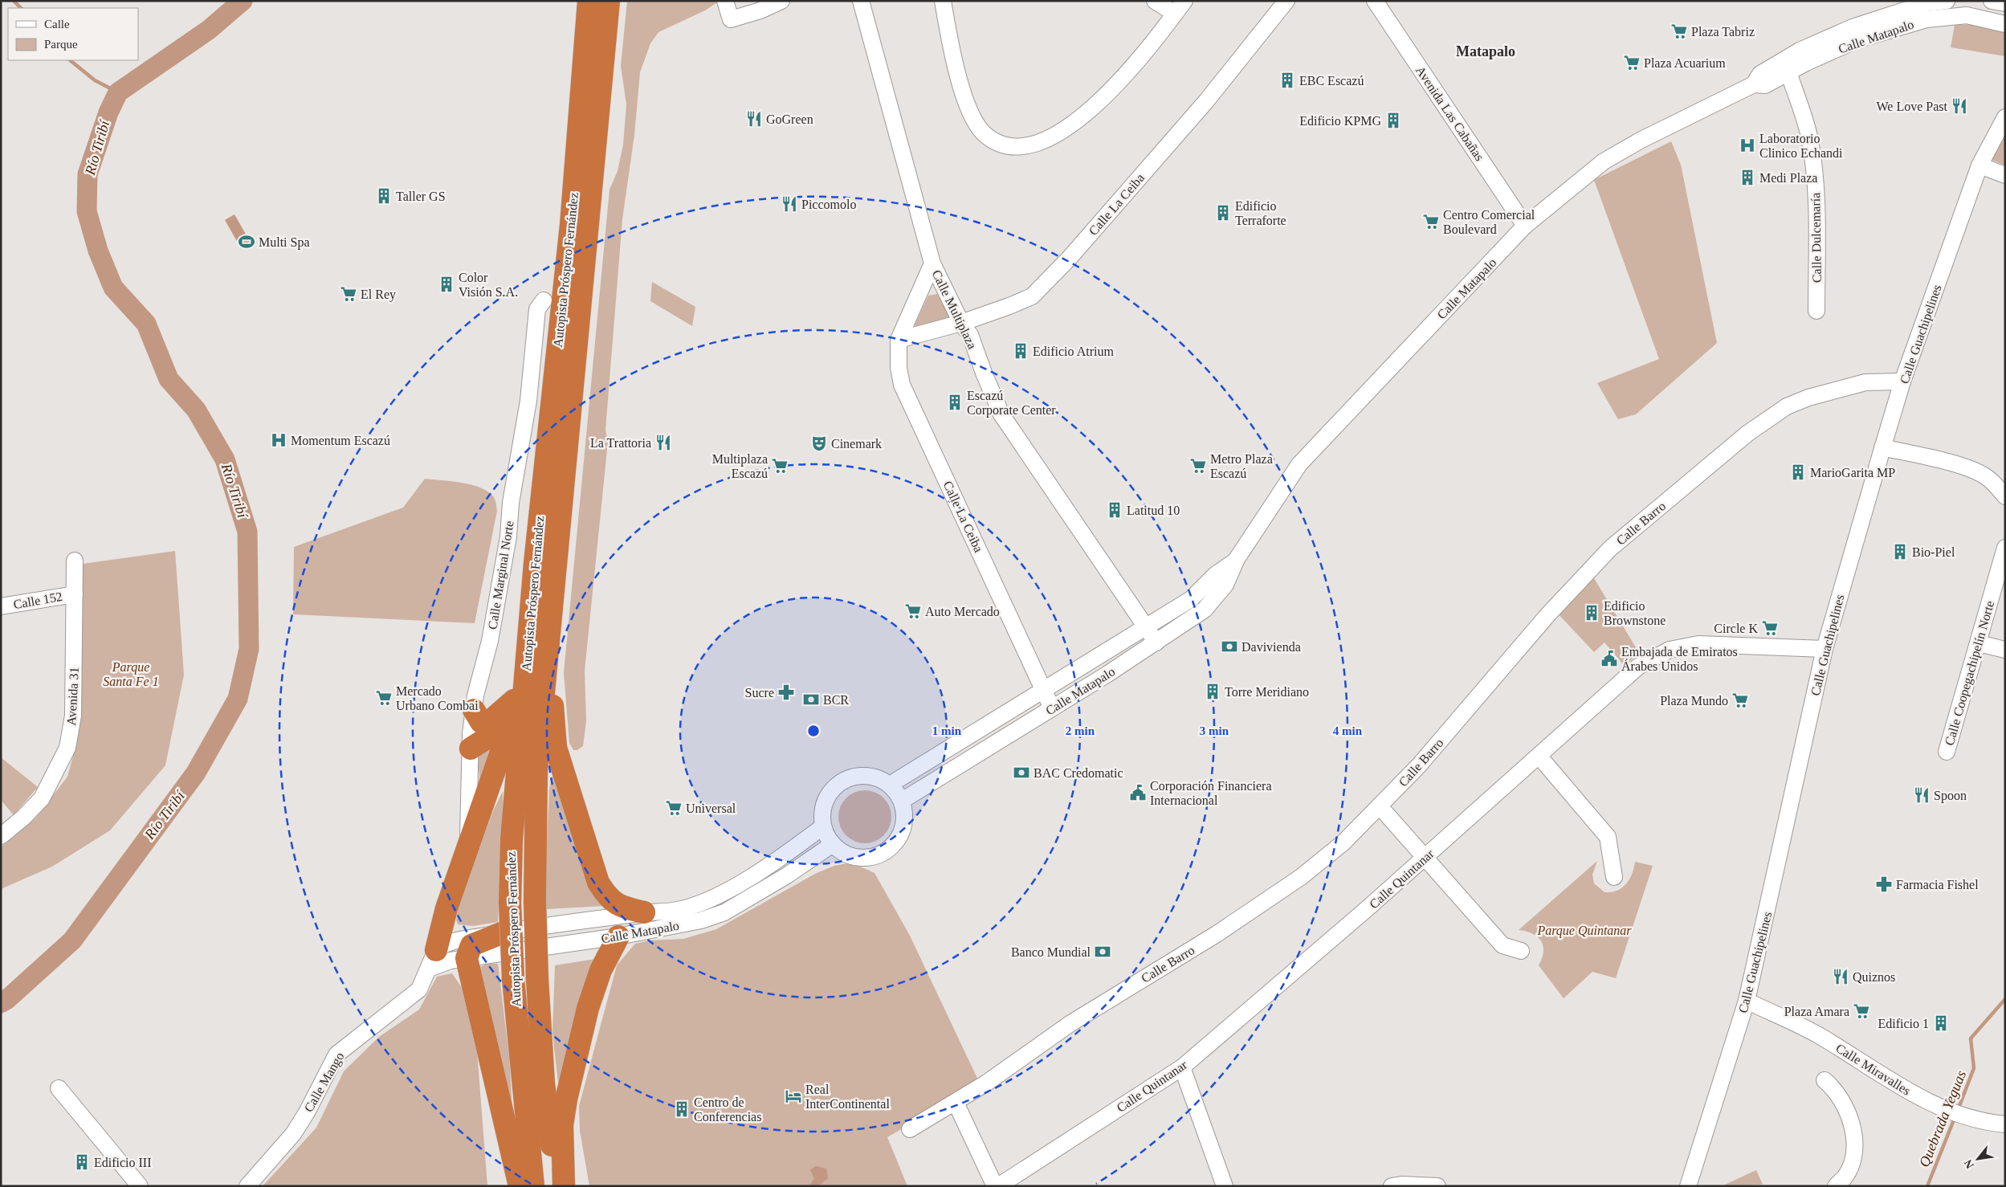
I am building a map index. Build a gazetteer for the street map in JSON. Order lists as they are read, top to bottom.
{
  "streets": {
    "highway": ["Autopista Próspero Fernández"],
    "street": [
      "Calle Matapalo",
      "Avenida Las Cabañas",
      "Calle La Ceiba",
      "Calle Dulcemaría",
      "Calle Multiplaza",
      "Calle Guachipelines",
      "Calle Barro",
      "Calle Marginal Norte",
      "Calle 152",
      "Calle Coopegachipelín Norte",
      "Avenida 31",
      "Calle Quintanar",
      "Calle Miravalles",
      "Calle Mango"
    ]
  },
  "crossings": [
    ["Calle Matapalo", "Avenida Las Cabañas"],
    ["Calle Matapalo", "Calle La Ceiba"],
    ["Calle Matapalo", "Calle Dulcemaría"],
    ["Calle Matapalo", "Calle Multiplaza"],
    ["Calle Matapalo", "Calle Mango"],
    ["Calle La Ceiba", "Calle Multiplaza"],
    ["Calle Guachipelines", "Calle Barro"],
    ["Calle Guachipelines", "Calle Quintanar"],
    ["Calle Guachipelines", "Calle Miravalles"],
    ["Calle 152", "Avenida 31"]
  ],
  "districts": ["Matapalo"],
  "water": ["Río Tiribí", "Quebrada Yeguas"],
  "parks": ["Parque Santa Fe 1", "Parque Quintanar"],
  "places": {
    "supermarket": [
      "Plaza Tabriz",
      "Plaza Acuarium",
      "Centro Comercial Boulevard",
      "El Rey",
      "Multiplaza Escazú",
      "Metro Plaza Escazú",
      "Auto Mercado",
      "Circle K",
      "Mercado Urbano Combai",
      "Plaza Mundo",
      "Universal",
      "Plaza Amara"
    ],
    "building": [
      "EBC Escazú",
      "Edificio KPMG",
      "Medi Plaza",
      "Taller GS",
      "Edificio Terraforte",
      "Color Visión S.A.",
      "Edificio Atrium",
      "Escazú Corporate Center",
      "MarioGarita MP",
      "Latitud 10",
      "Bio-Piel",
      "Edificio Brownstone",
      "Torre Meridiano",
      "Edificio 1",
      "Centro de Conferencias",
      "Edificio III"
    ],
    "restaurant": [
      "We Love Past",
      "GoGreen",
      "Piccomolo",
      "La Trattoria",
      "Spoon",
      "Quiznos"
    ],
    "hospital": ["Laboratorio Clinico Echandi", "Momentum Escazú"],
    "sports": ["Multi Spa"],
    "theatre": ["Cinemark"],
    "bank": [
      "Davivienda",
      "BCR",
      "BAC Credomatic",
      "Banco Mundial"
    ],
    "public building": ["Embajada de Emiratos Árabes Unidos", "Corporación Financiera Internacional"],
    "pharmacy": ["Sucre", "Farmacia Fishel"],
    "hotel": ["Real InterContinental"]
  },
  "legend": ["Calle", "Parque"],
  "north": "bottom left",
  "rings": [
    "1 min",
    "2 min",
    "3 min",
    "4 min"
  ]
}
